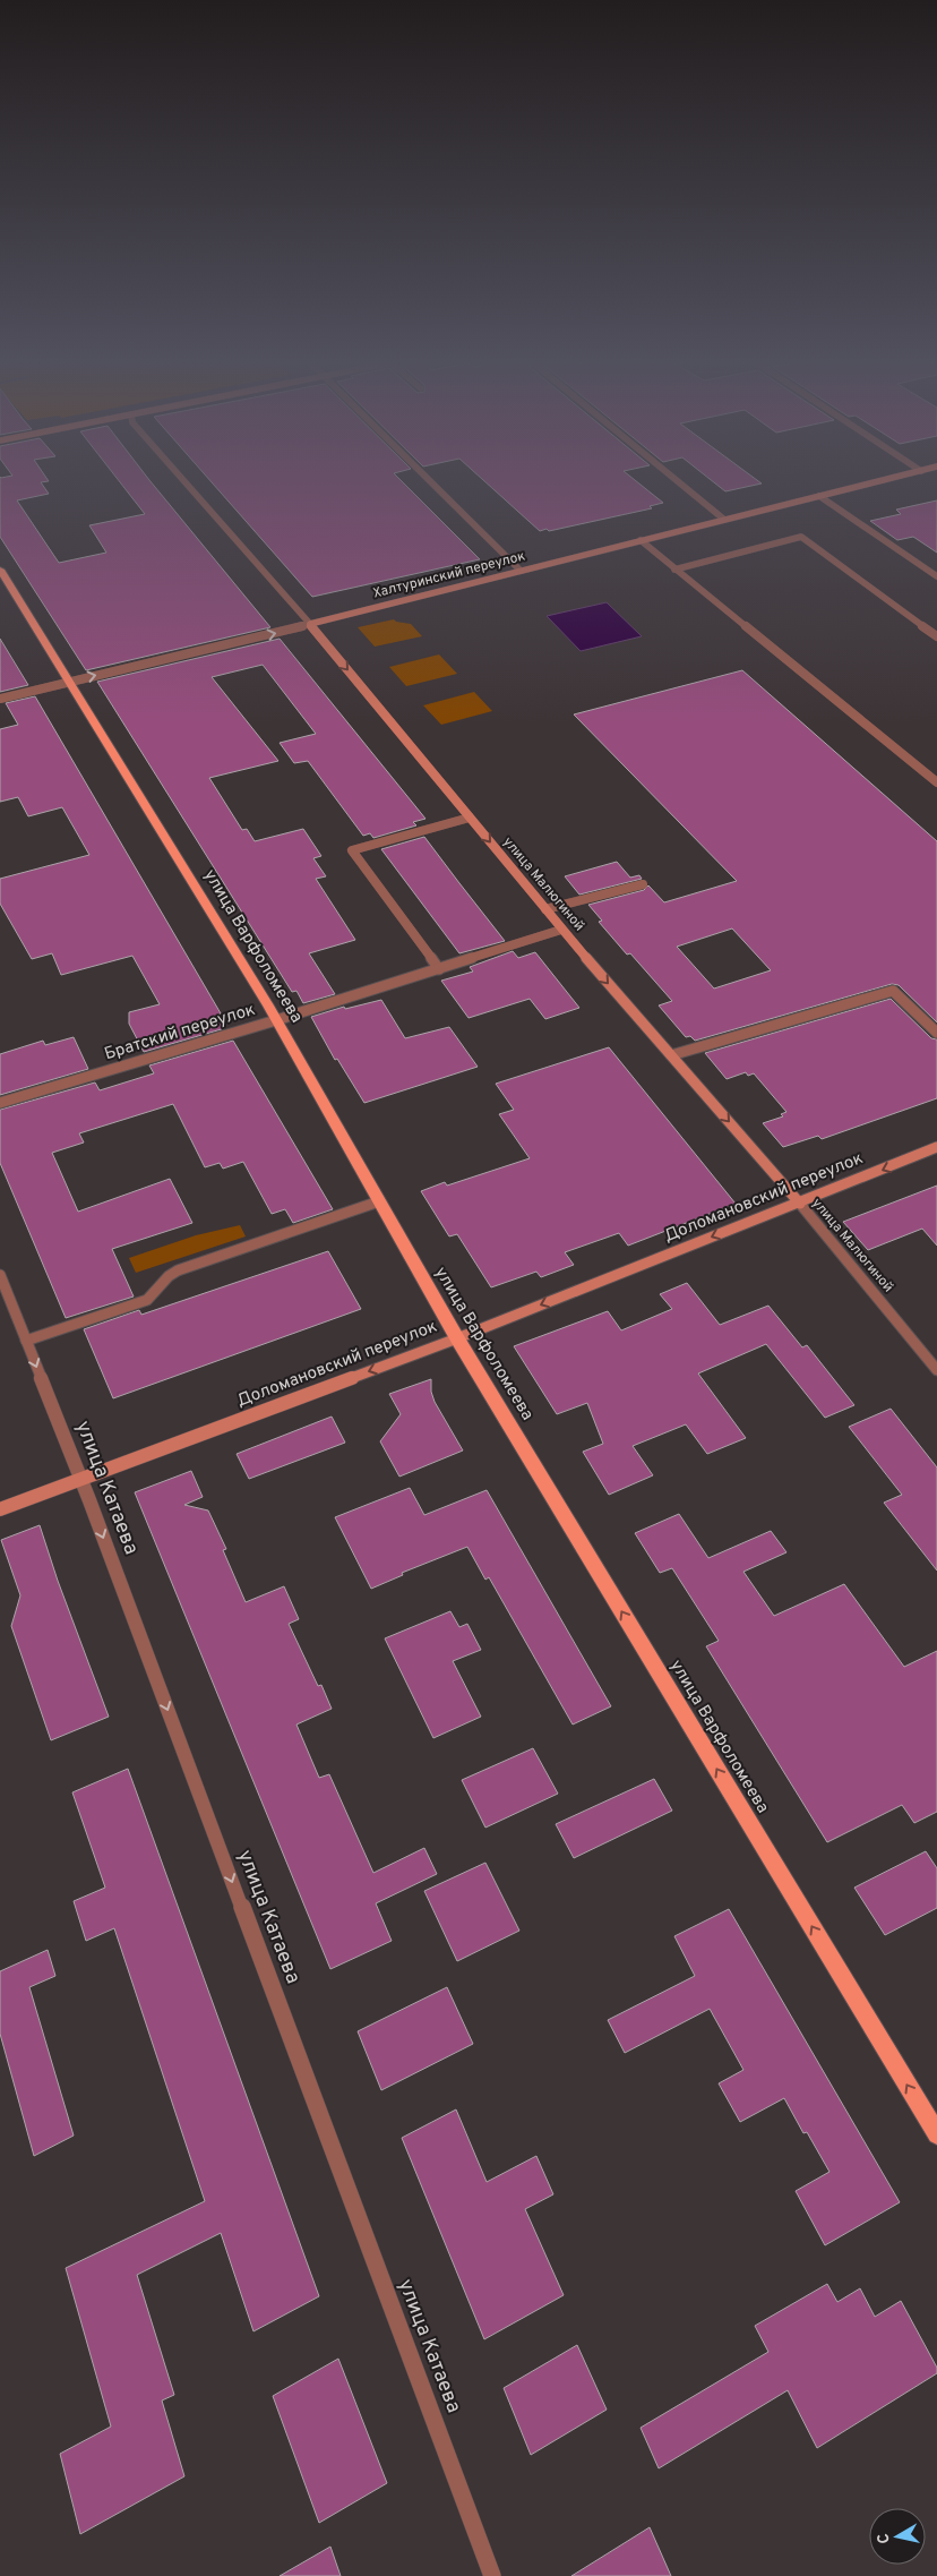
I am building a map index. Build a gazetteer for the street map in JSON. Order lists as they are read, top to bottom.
{
  "streets": {
    "main road": ["улица Варфоломеева"],
    "street": [
      "Халтуринский переулок",
      "улица Малюгиной",
      "Братский переулок",
      "Доломановский переулок",
      "улица Катаева"
    ]
  },
  "crossings": [
    ["Халтуринский переулок", "улица Малюгиной"],
    ["Халтуринский переулок", "улица Варфоломеева"],
    ["улица Малюгиной", "Братский переулок"],
    ["улица Малюгиной", "Доломановский переулок"],
    ["улица Варфоломеева", "Братский переулок"],
    ["улица Варфоломеева", "Доломановский переулок"],
    ["Доломановский переулок", "улица Катаева"]
  ],
  "one_way": [
    "улица Малюгиной",
    "улица Варфоломеева",
    "Доломановский переулок",
    "улица Катаева"
  ],
  "north": "left"
}
